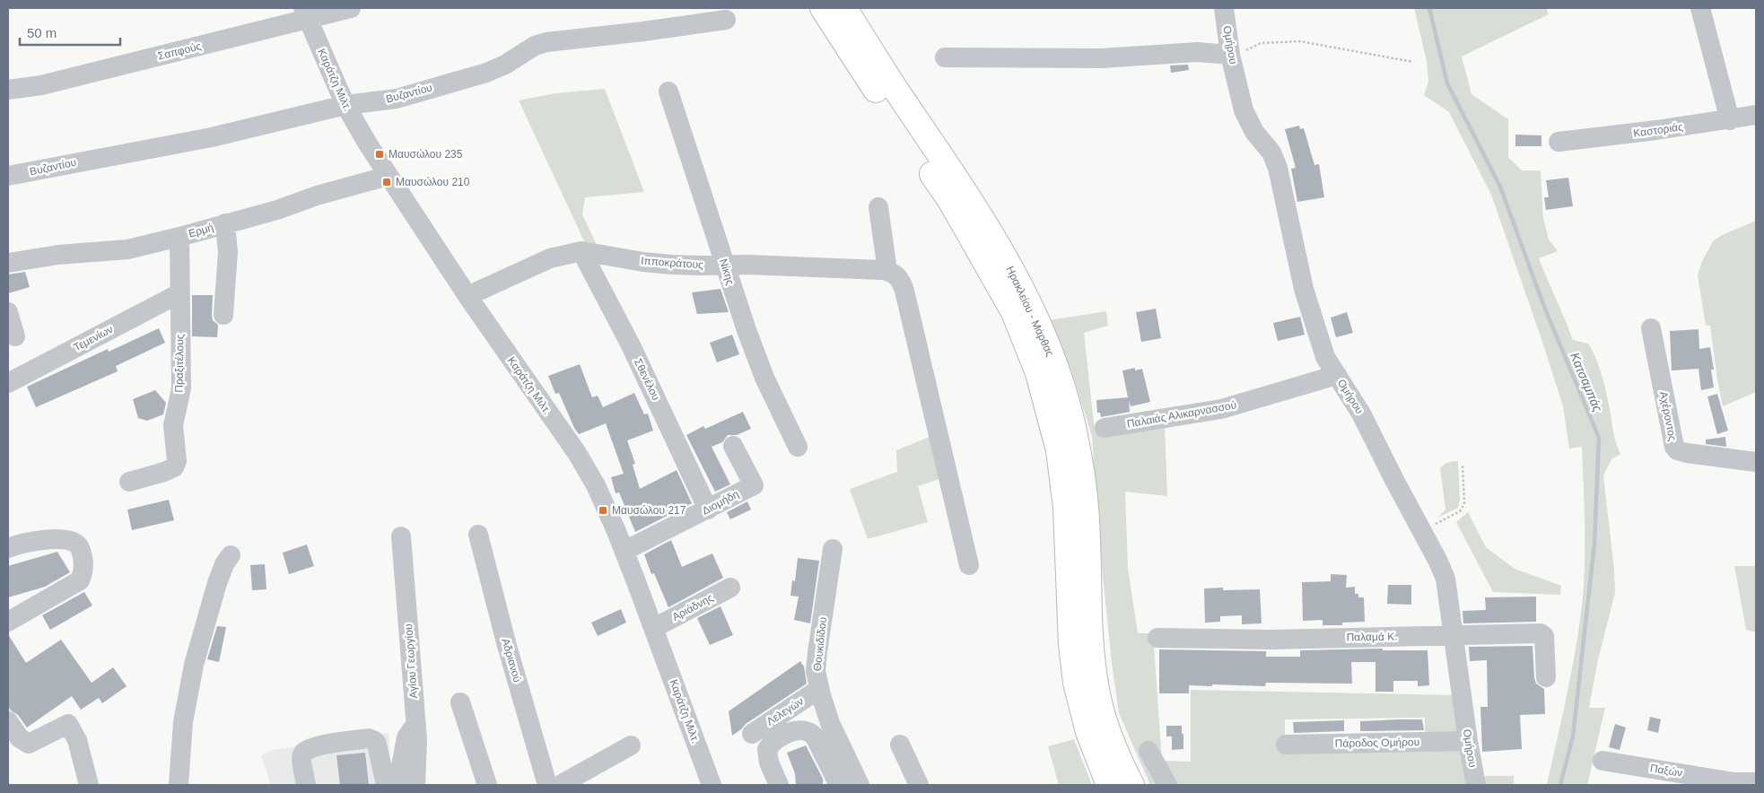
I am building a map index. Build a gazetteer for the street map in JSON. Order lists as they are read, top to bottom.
{
  "streets": {
    "main road": ["Ηρακλείου - Μάρθας"],
    "street": [
      "Ομήρου",
      "Σαπφούς",
      "Καράτζη Μιλτ.",
      "Βυζαντίου",
      "Καστοριάς",
      "Ερμή",
      "Ιπποκράτους",
      "Νίκης",
      "Τεμενίων",
      "Πραξιτέλους",
      "Σθενέλου",
      "Παλαιάς Αλικαρνασσού",
      "Αχέροντος",
      "Διομήδη",
      "Αριάδνης",
      "Παλαμά Κ.",
      "Θουκιδίδου",
      "Αδριανού",
      "Αγίου Γεωργίου",
      "Λελεγών",
      "Πάροδος Ομήρου",
      "Παξών"
    ]
  },
  "crossings": [
    ["Ομήρου", "Παλαιάς Αλικαρνασσού"],
    ["Ομήρου", "Παλαμά Κ."],
    ["Ομήρου", "Πάροδος Ομήρου"],
    ["Σαπφούς", "Καράτζη Μιλτ."],
    ["Καράτζη Μιλτ.", "Βυζαντίου"],
    ["Καράτζη Μιλτ.", "Ερμή"],
    ["Καράτζη Μιλτ.", "Ιπποκράτους"],
    ["Καράτζη Μιλτ.", "Διομήδη"],
    ["Καράτζη Μιλτ.", "Αριάδνης"],
    ["Ερμή", "Πραξιτέλους"],
    ["Ιπποκράτους", "Νίκης"],
    ["Ιπποκράτους", "Σθενέλου"],
    ["Τεμενίων", "Πραξιτέλους"],
    ["Σθενέλου", "Διομήδη"],
    ["Θουκιδίδου", "Λελεγών"]
  ],
  "water": ["Κατσαμπάς"],
  "places": {
    "transit": ["Μαυσώλου 235", "Μαυσώλου 210", "Μαυσώλου 217"]
  },
  "scale_bar": "50 m"
}
